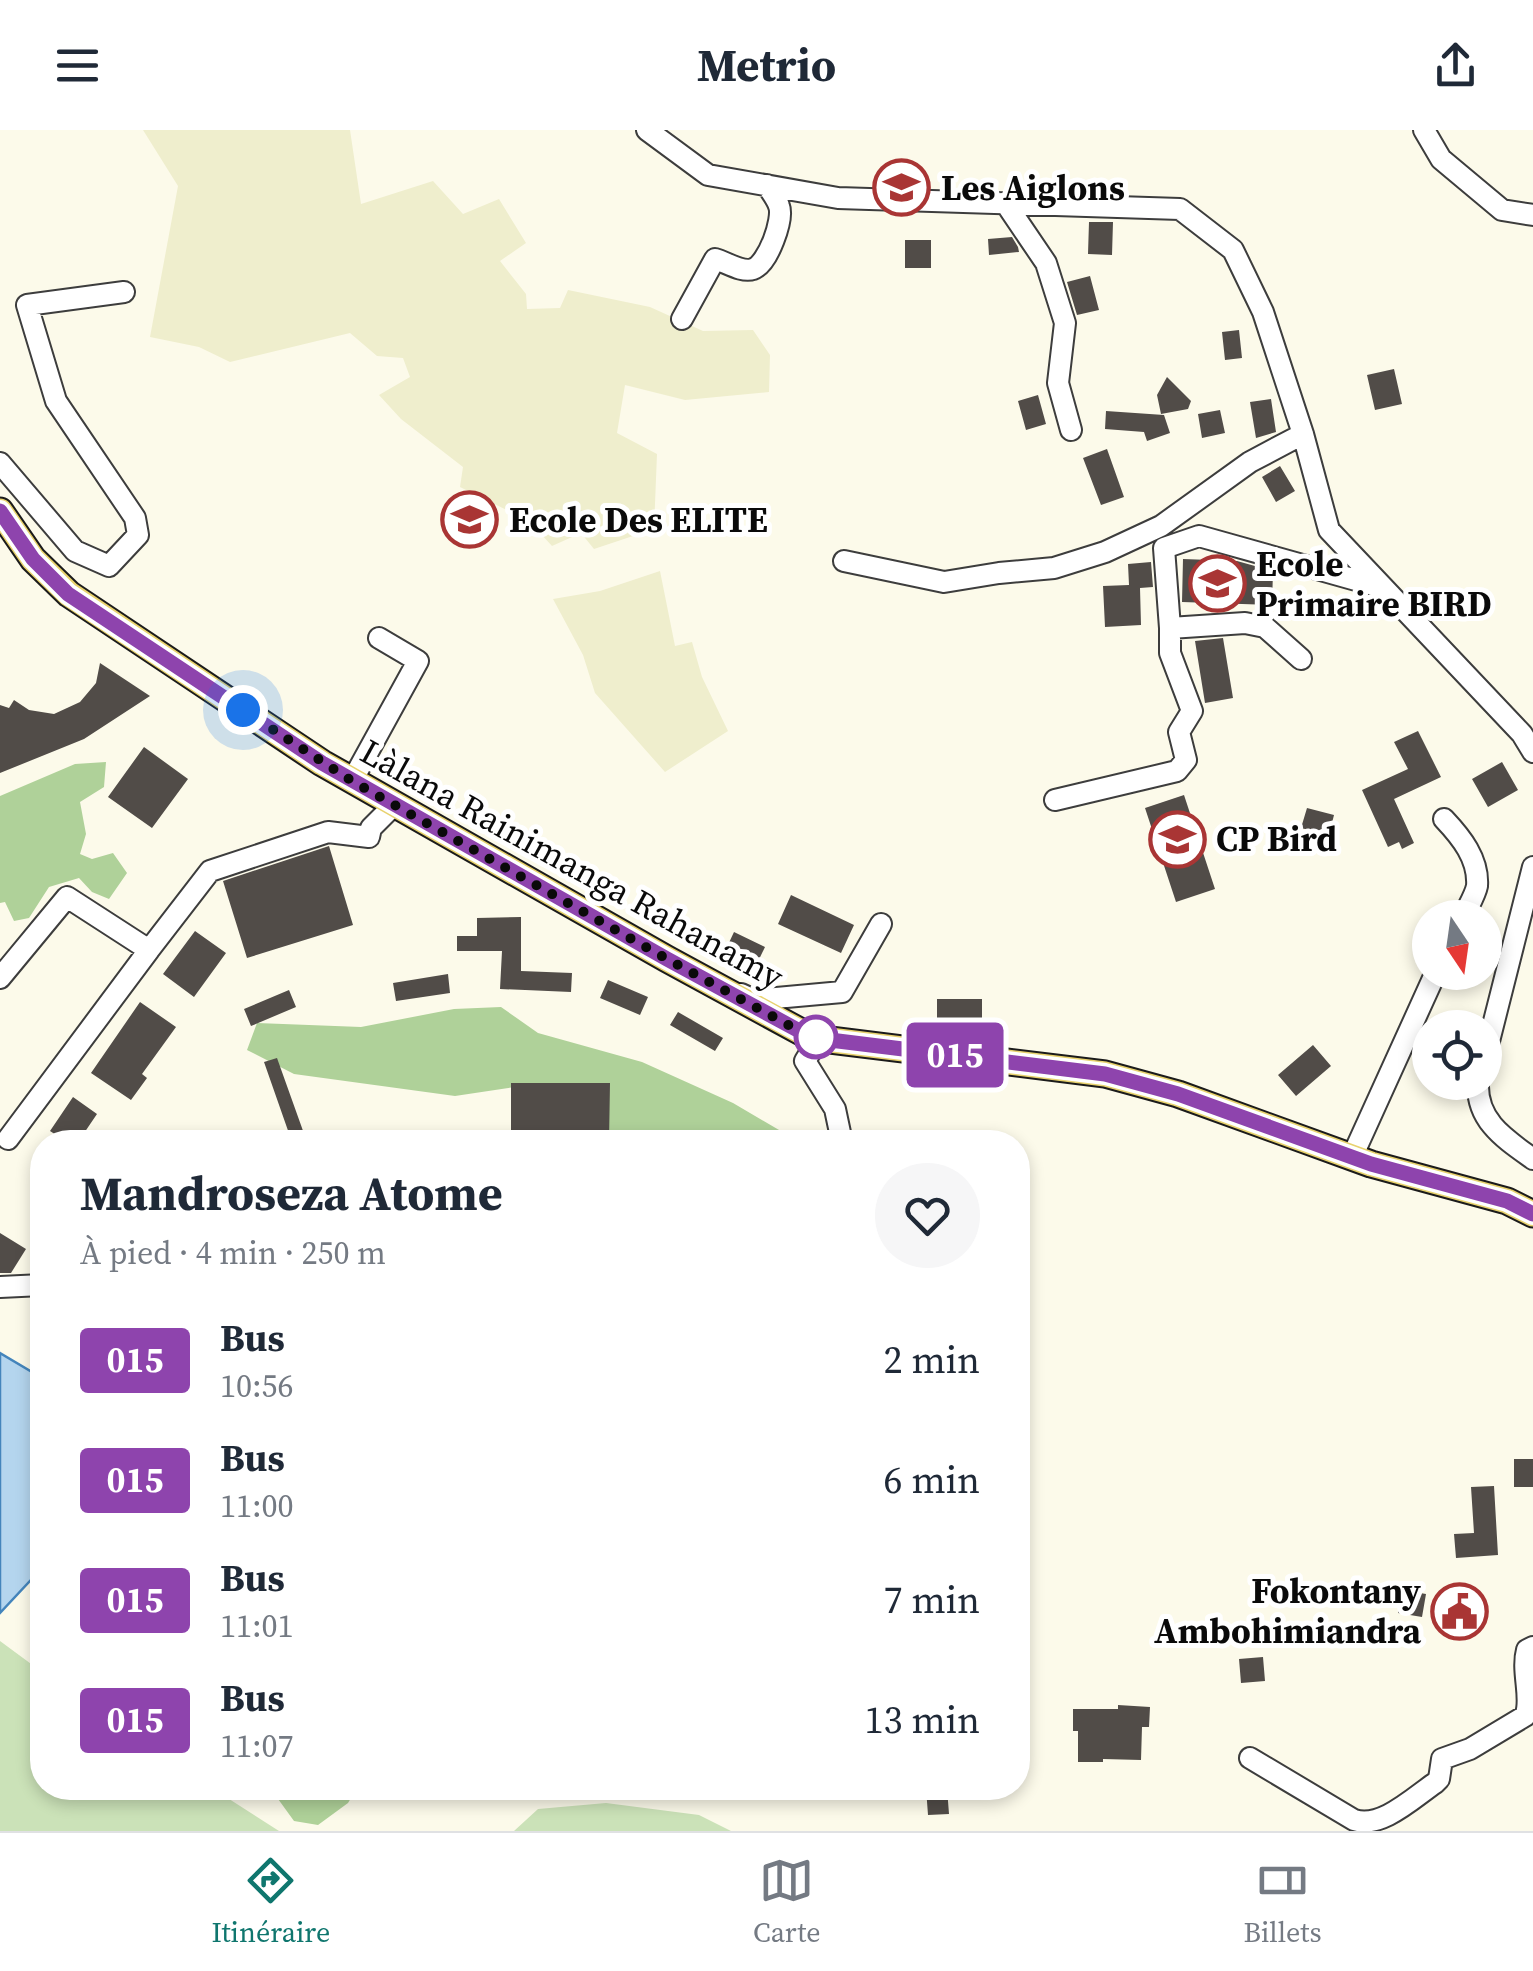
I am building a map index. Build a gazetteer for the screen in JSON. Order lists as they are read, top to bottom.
{
  "streets": {
    "main road": ["Làlana Rainimanga Rahanamy"]
  },
  "places": {
    "school or university": [
      "Les Aiglons",
      "Ecole Des ELITE",
      "Ecole Primaire BIRD",
      "CP Bird"
    ],
    "public building": ["Fokontany Ambohimiandra"]
  },
  "lines": ["bus line 015"],
  "north": "bottom",
  "page": {
    "header": "Metrio",
    "on_map": "015",
    "heading": ["Mandroseza Atome", "À pied · 4 min · 250 m"],
    "list": [
      {
        "mark": "015",
        "name": "Bus",
        "note": "10:56",
        "value": "2 min"
      },
      {
        "mark": "015",
        "name": "Bus",
        "note": "11:00",
        "value": "6 min"
      },
      {
        "mark": "015",
        "name": "Bus",
        "note": "11:01",
        "value": "7 min"
      },
      {
        "mark": "015",
        "name": "Bus",
        "note": "11:07",
        "value": "13 min"
      }
    ],
    "tabs": ["Itinéraire", "Carte", "Billets"]
  }
}
